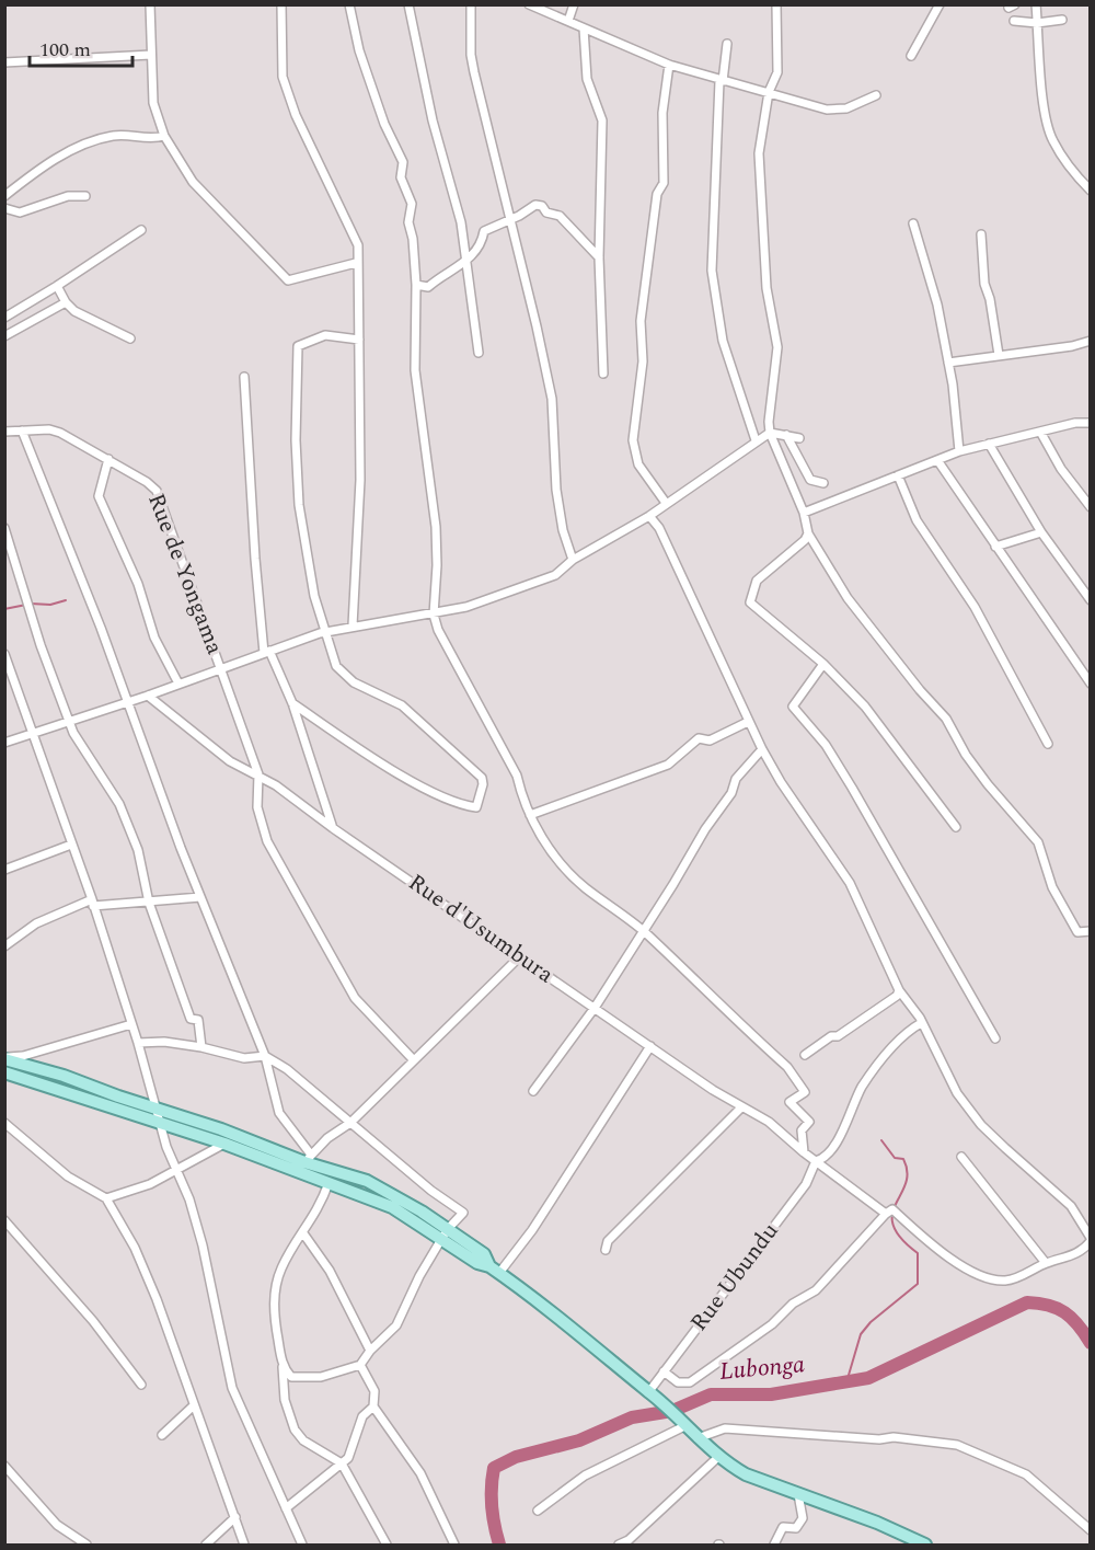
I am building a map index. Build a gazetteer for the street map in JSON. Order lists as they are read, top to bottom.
{
  "streets": {
    "street": ["Rue de Yongama", "Rue d'Usumbura", "Rue Ubundu"]
  },
  "crossings": [
    ["Rue de Yongama", "Rue d'Usumbura"],
    ["Rue d'Usumbura", "Rue Ubundu"]
  ],
  "water": ["Lubonga"],
  "scale_bar": "100 m"
}
